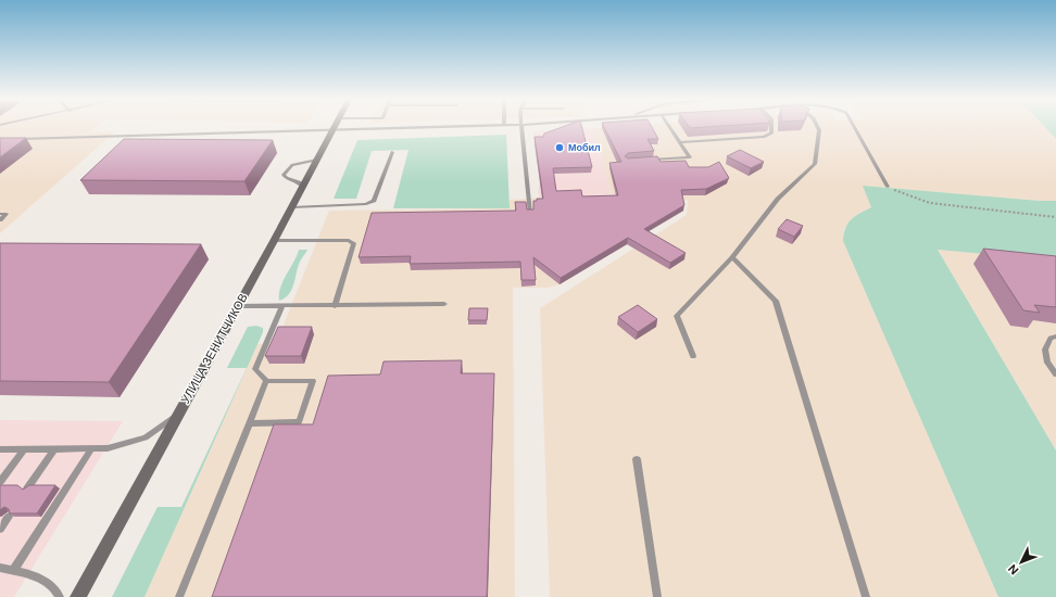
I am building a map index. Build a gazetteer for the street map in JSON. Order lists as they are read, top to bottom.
{
  "streets": {
    "street": ["УЛИЦА ЗЕНИТЧИКОВ"]
  },
  "places": ["Мобил"],
  "north": "bottom left"
}
